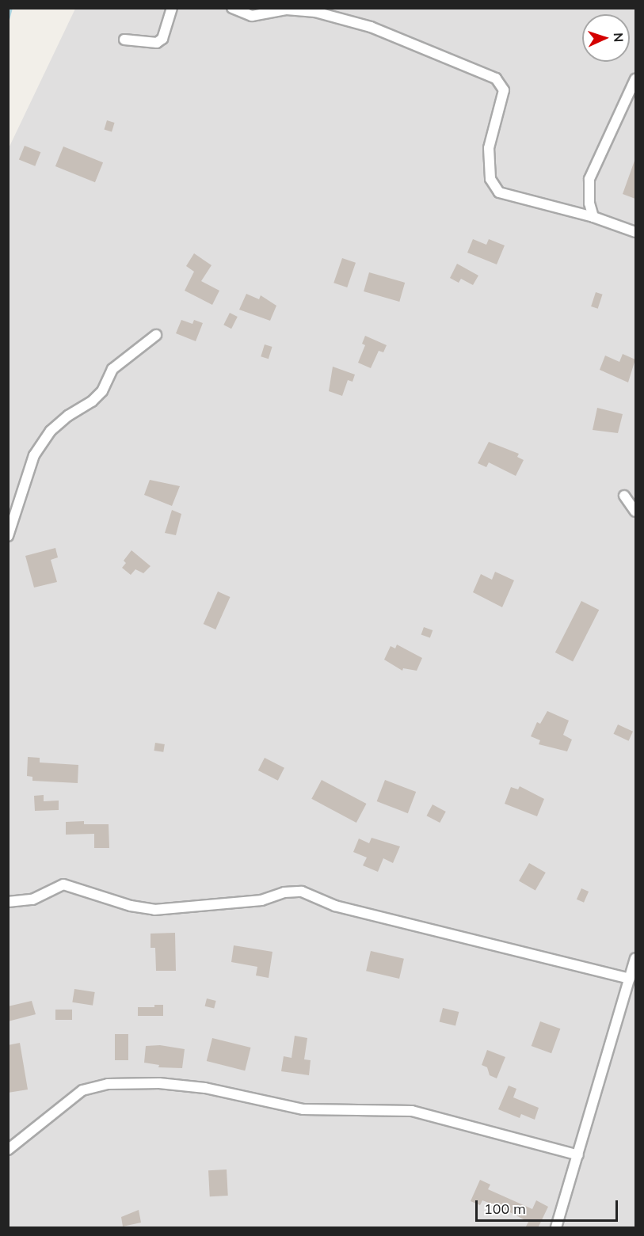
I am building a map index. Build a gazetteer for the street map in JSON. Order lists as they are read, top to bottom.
{
  "scale_bar": "100 m",
  "north": "right"
}
